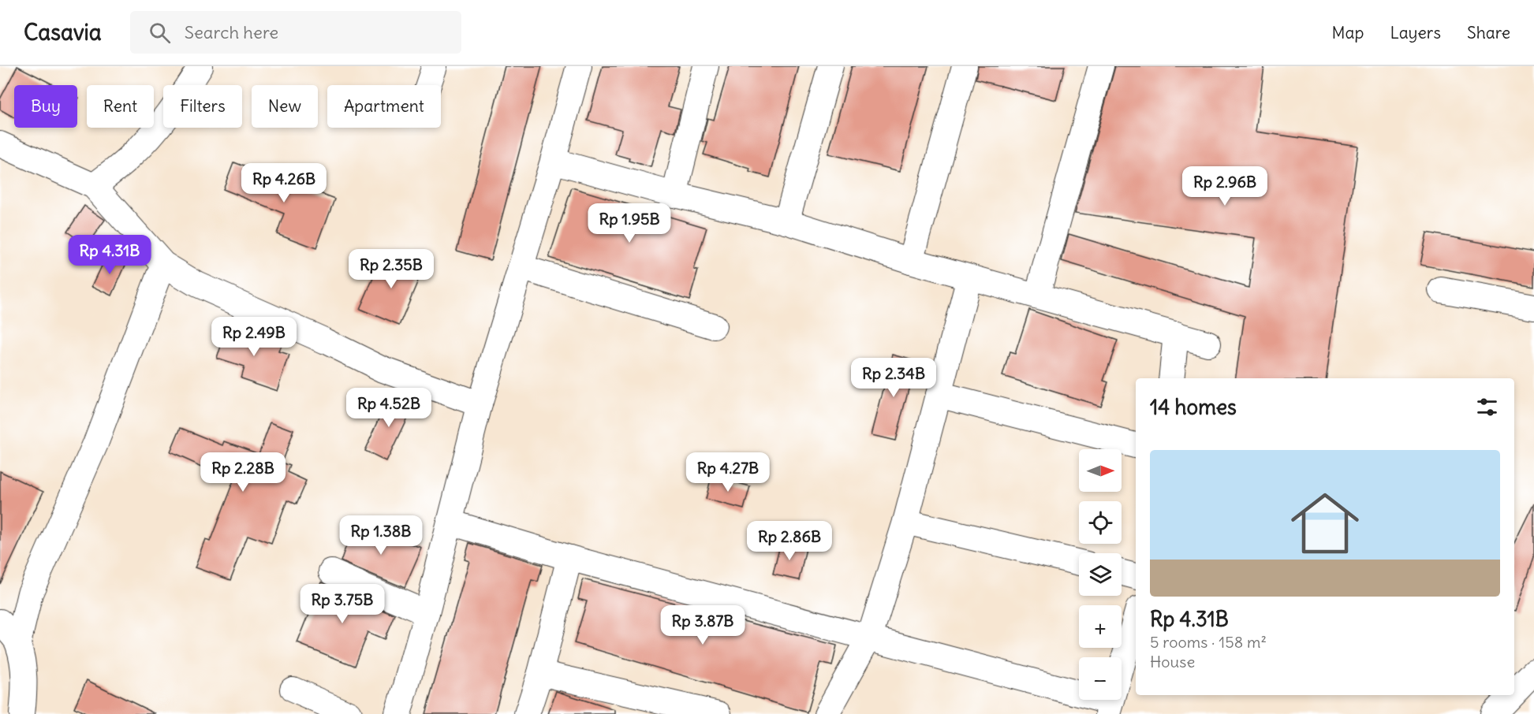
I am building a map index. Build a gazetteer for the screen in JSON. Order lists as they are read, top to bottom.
{
  "north": "right",
  "page": {
    "header": "Casavia",
    "search": "Search here",
    "nav": ["Map", "Layers", "Share"],
    "chip": [
      "Buy",
      "Rent",
      "Filters",
      "New",
      "Apartment"
    ],
    "price": [
      "Rp 4.26B",
      "Rp 2.96B",
      "Rp 1.95B",
      "Rp 4.31B",
      "Rp 2.35B",
      "Rp 2.49B",
      "Rp 2.34B",
      "Rp 4.52B",
      "Rp 2.28B",
      "Rp 4.27B",
      "Rp 1.38B",
      "Rp 2.86B",
      "Rp 3.75B",
      "Rp 3.87B"
    ],
    "heading": "14 homes",
    "list": [
      {
        "name": "Rp 4.31B",
        "note": "5 rooms · 158 m² · House"
      }
    ],
    "map_buttons": ["+", "−"]
  }
}
